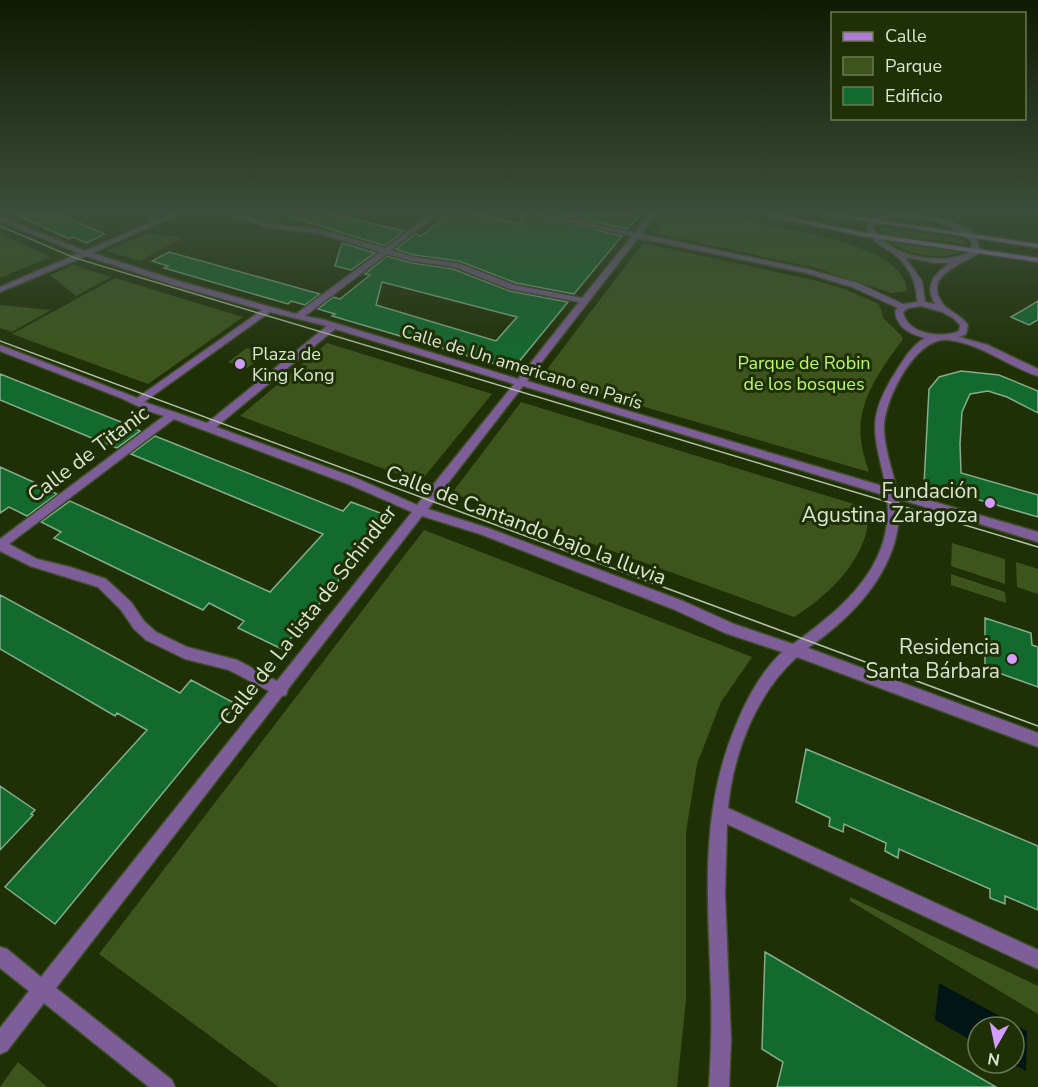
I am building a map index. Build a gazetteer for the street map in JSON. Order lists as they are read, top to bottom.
{
  "streets": {
    "street": [
      "Calle de Un americano en París",
      "Calle de Titanic",
      "Calle de Cantando bajo la lluvia",
      "Calle de La lista de Schindler"
    ]
  },
  "crossings": [
    ["Calle de Un americano en París", "Calle de La lista de Schindler"],
    ["Calle de Titanic", "Calle de Cantando bajo la lluvia"],
    ["Calle de Cantando bajo la lluvia", "Calle de La lista de Schindler"]
  ],
  "parks": ["Parque de Robin de los bosques"],
  "places": ["Plaza de King Kong", "Fundación Agustina Zaragoza", "Residencia Santa Bárbara"],
  "legend": ["Calle", "Parque", "Edificio"],
  "north": "bottom"
}
